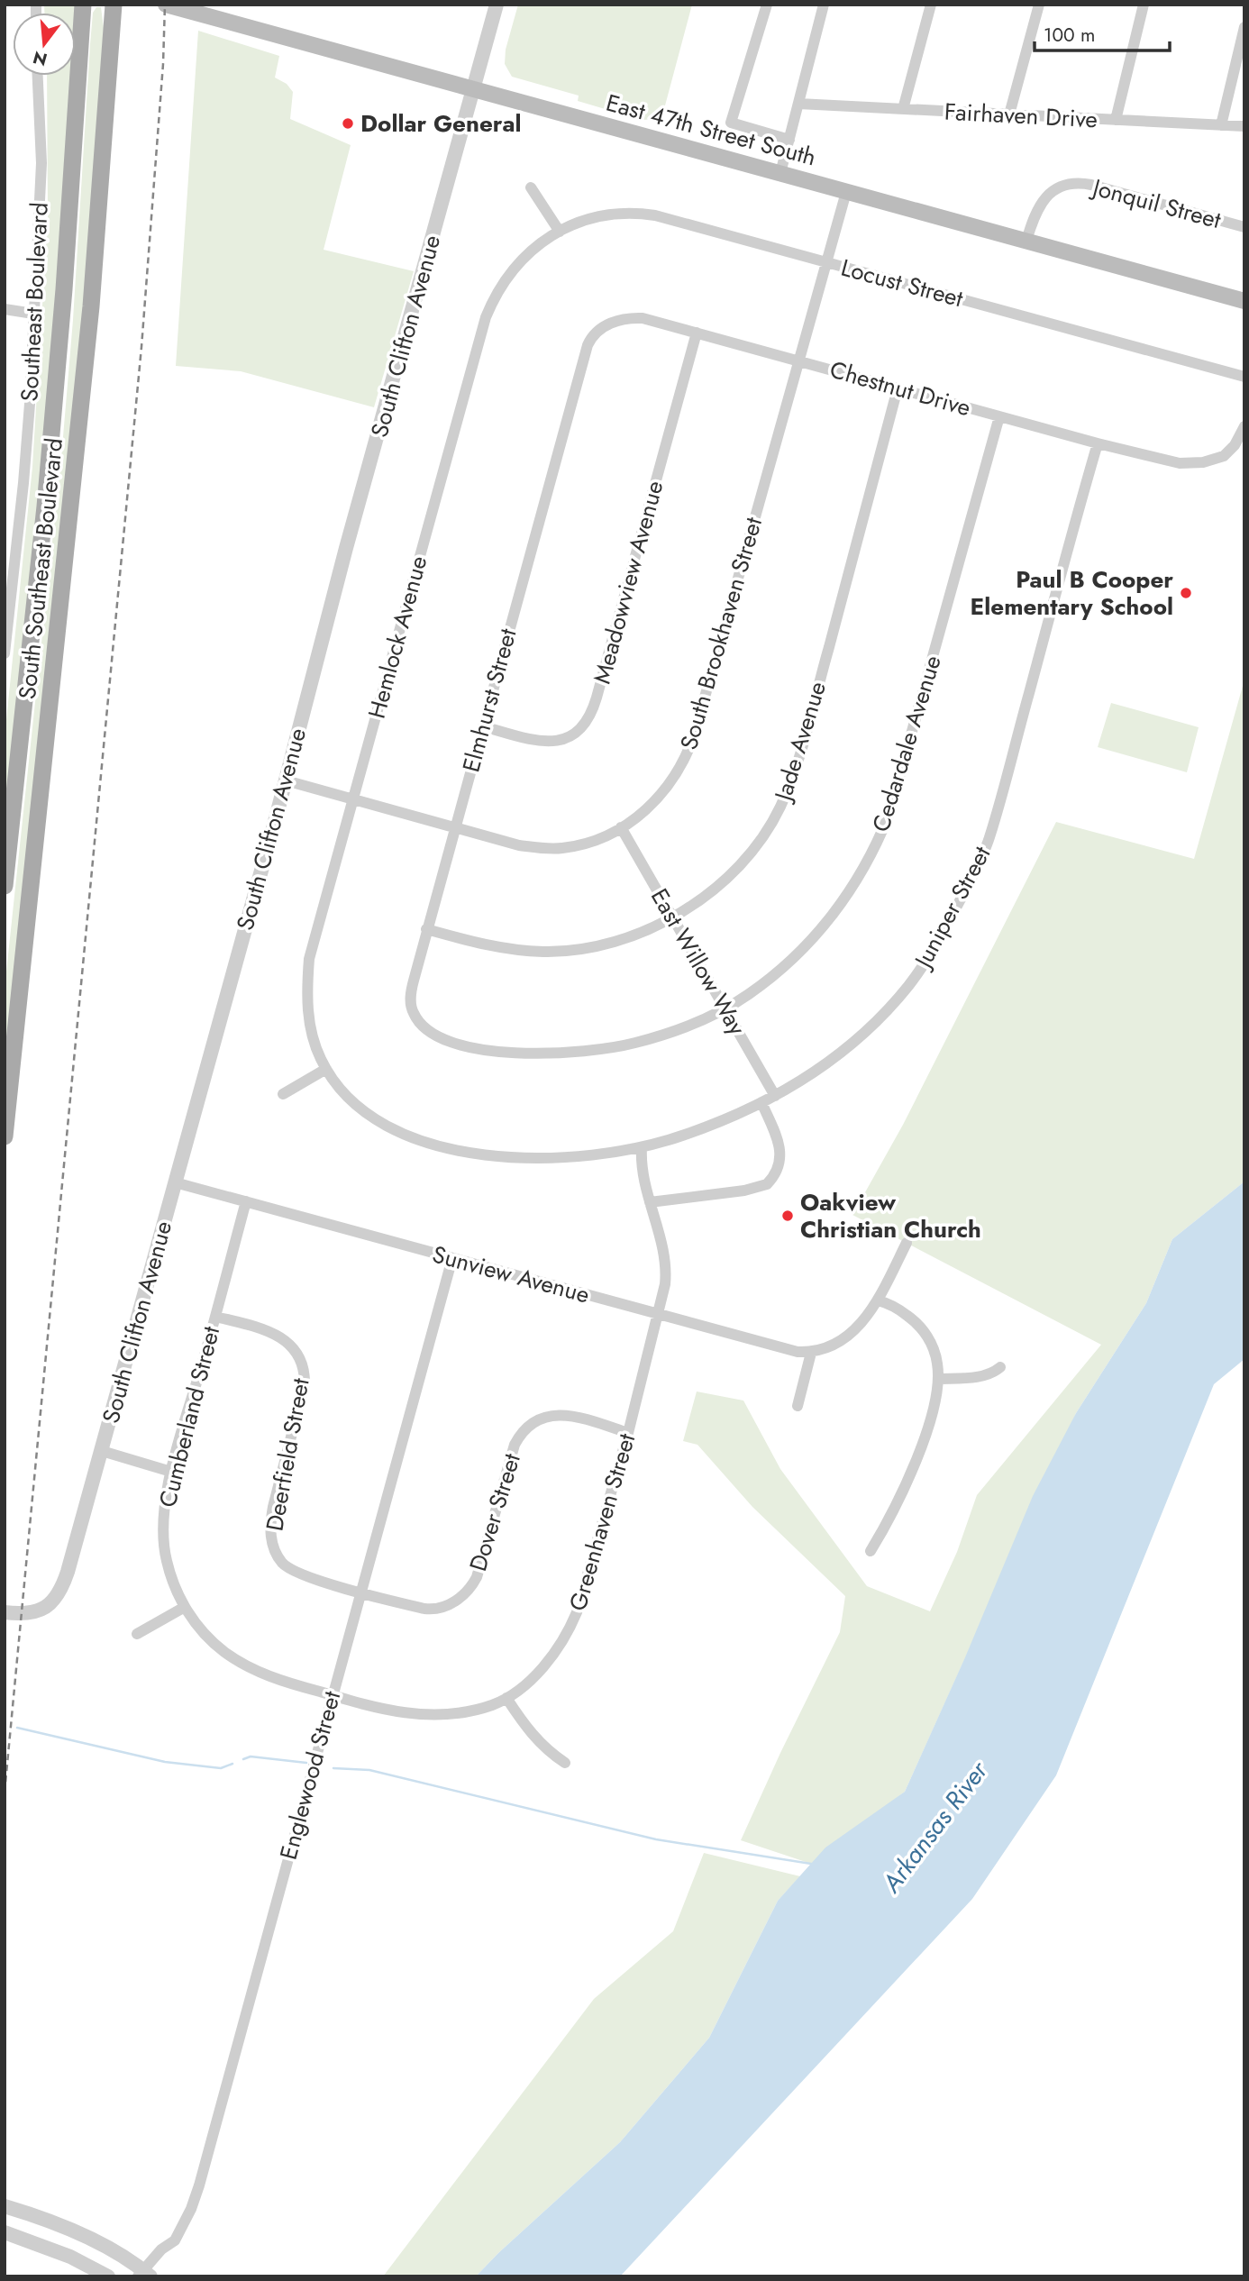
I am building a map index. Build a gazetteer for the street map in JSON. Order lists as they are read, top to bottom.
{
  "streets": {
    "main road": ["East 47th Street South", "South Southeast Boulevard"],
    "street": [
      "Fairhaven Drive",
      "Jonquil Street",
      "Locust Street",
      "Southeast Boulevard",
      "South Clifton Avenue",
      "Chestnut Drive",
      "Meadowview Avenue",
      "South Brookhaven Street",
      "Hemlock Avenue",
      "Elmhurst Street",
      "Jade Avenue",
      "Cedardale Avenue",
      "Juniper Street",
      "East Willow Way",
      "Sunview Avenue",
      "Cumberland Street",
      "Deerfield Street",
      "Dover Street",
      "Greenhaven Street",
      "Englewood Street"
    ]
  },
  "crossings": [
    ["East 47th Street South", "Jonquil Street"],
    ["East 47th Street South", "South Clifton Avenue"],
    ["East 47th Street South", "South Brookhaven Street"],
    ["Locust Street", "South Brookhaven Street"],
    ["Locust Street", "Hemlock Avenue"],
    ["South Clifton Avenue", "South Brookhaven Street"],
    ["South Clifton Avenue", "Sunview Avenue"],
    ["Chestnut Drive", "Meadowview Avenue"],
    ["Chestnut Drive", "South Brookhaven Street"],
    ["Chestnut Drive", "Elmhurst Street"],
    ["Chestnut Drive", "Jade Avenue"],
    ["Chestnut Drive", "Cedardale Avenue"],
    ["Chestnut Drive", "Juniper Street"],
    ["Meadowview Avenue", "Elmhurst Street"],
    ["South Brookhaven Street", "Hemlock Avenue"],
    ["South Brookhaven Street", "Elmhurst Street"],
    ["South Brookhaven Street", "East Willow Way"],
    ["Hemlock Avenue", "Juniper Street"],
    ["Elmhurst Street", "Jade Avenue"],
    ["Elmhurst Street", "Cedardale Avenue"],
    ["Jade Avenue", "East Willow Way"],
    ["Cedardale Avenue", "East Willow Way"],
    ["Juniper Street", "East Willow Way"],
    ["Juniper Street", "Greenhaven Street"],
    ["Sunview Avenue", "Cumberland Street"],
    ["Sunview Avenue", "Greenhaven Street"],
    ["Sunview Avenue", "Englewood Street"],
    ["Cumberland Street", "Deerfield Street"],
    ["Cumberland Street", "Greenhaven Street"],
    ["Cumberland Street", "Englewood Street"],
    ["Deerfield Street", "Dover Street"],
    ["Deerfield Street", "Englewood Street"],
    ["Dover Street", "Greenhaven Street"],
    ["Dover Street", "Englewood Street"],
    ["Greenhaven Street", "Englewood Street"]
  ],
  "water": ["Arkansas River"],
  "places": ["Dollar General", "Paul B Cooper Elementary School", "Oakview Christian Church"],
  "scale_bar": "100 m",
  "north": "bottom"
}
